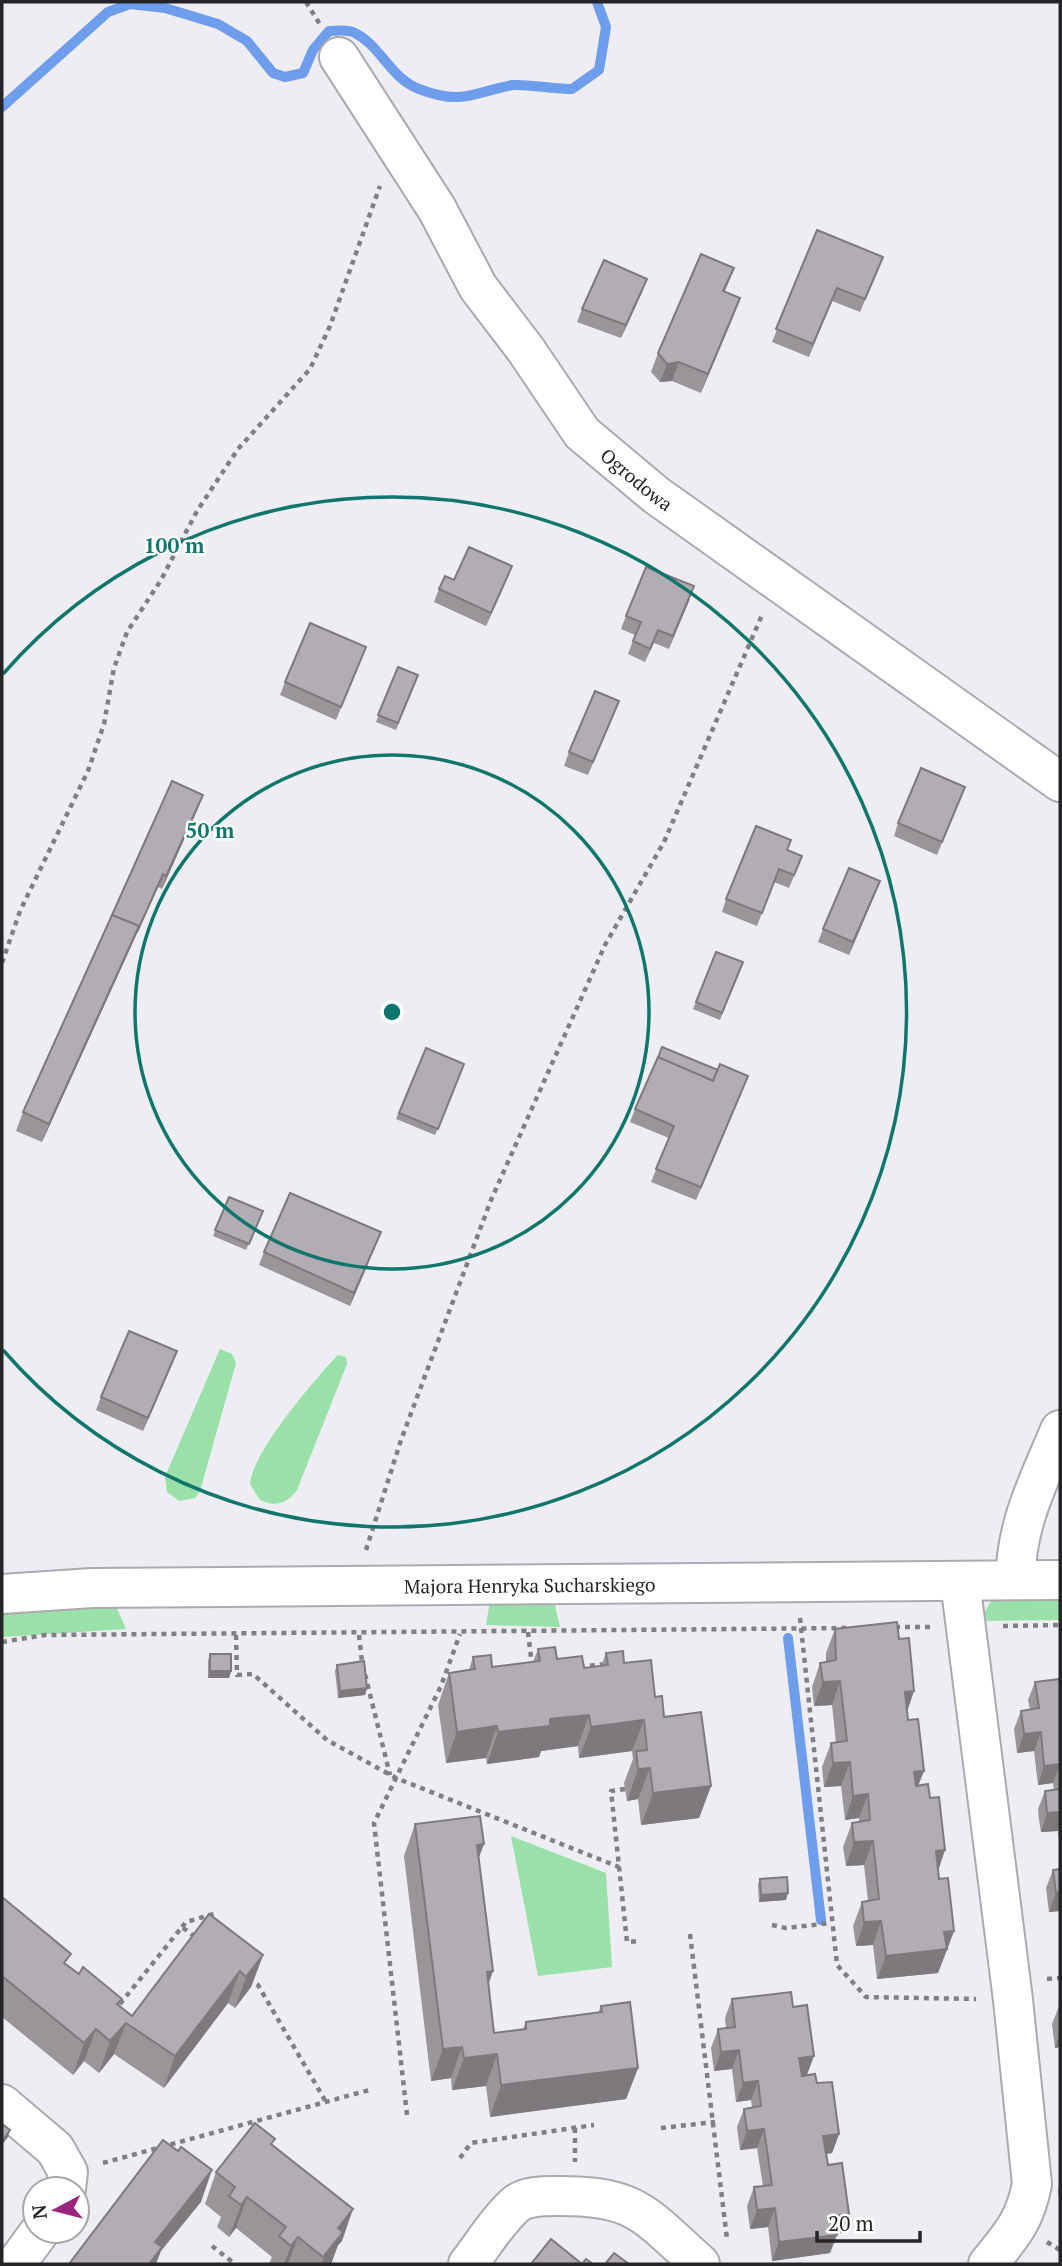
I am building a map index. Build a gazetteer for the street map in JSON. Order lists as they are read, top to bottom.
{
  "streets": {
    "street": ["Ogrodowa", "Majora Henryka Sucharskiego"]
  },
  "scale_bar": "20 m",
  "north": "left",
  "rings": ["100 m", "50 m"]
}
